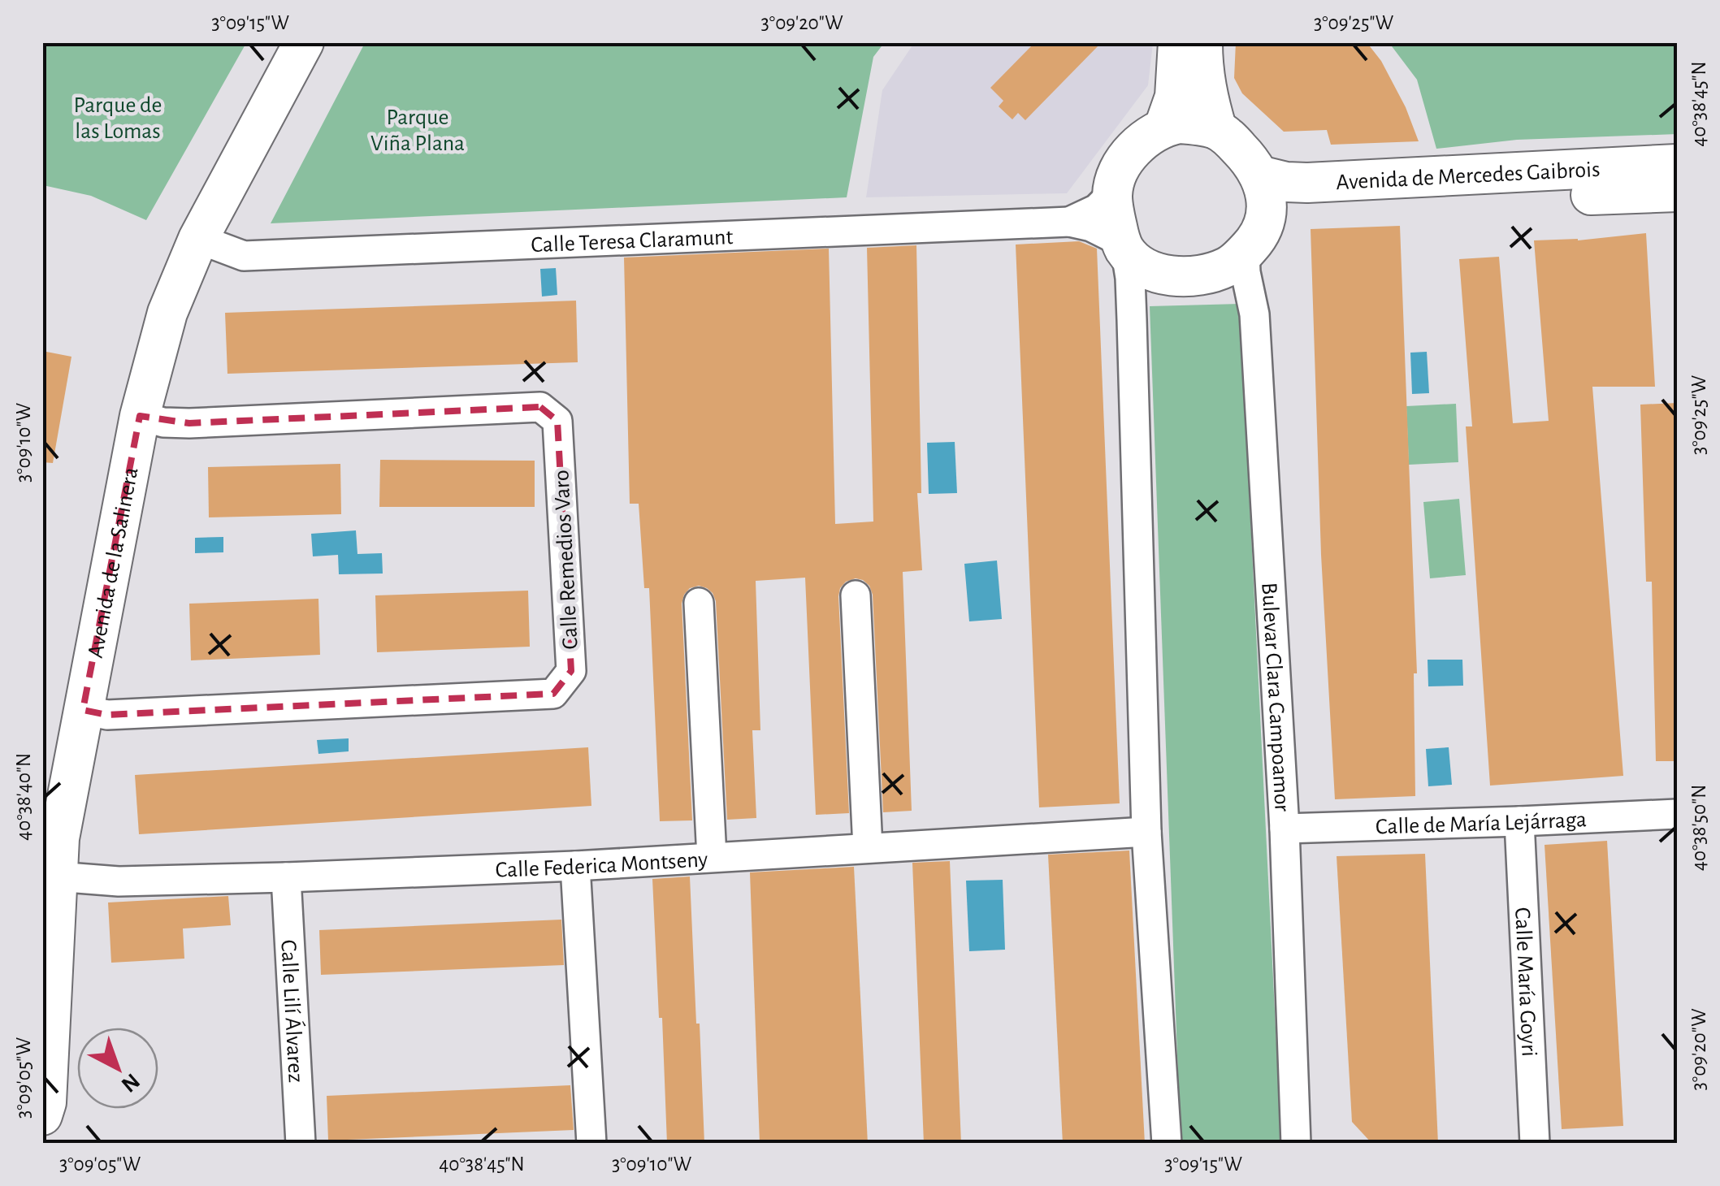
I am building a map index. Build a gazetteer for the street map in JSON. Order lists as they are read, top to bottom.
{
  "streets": {
    "street": [
      "Avenida de Mercedes Gaibrois",
      "Calle Teresa Claramunt",
      "Calle Remedios Varo",
      "Avenida de la Salinera",
      "Bulevar Clara Campoamor",
      "Calle de María Lejárraga",
      "Calle Federica Montseny",
      "Calle María Goyri",
      "Calle Lilí Álvarez"
    ]
  },
  "crossings": [
    ["Avenida de Mercedes Gaibrois", "Calle Teresa Claramunt"],
    ["Avenida de Mercedes Gaibrois", "Bulevar Clara Campoamor"],
    ["Calle Teresa Claramunt", "Avenida de la Salinera"],
    ["Calle Teresa Claramunt", "Bulevar Clara Campoamor"],
    ["Calle Remedios Varo", "Avenida de la Salinera"],
    ["Avenida de la Salinera", "Calle Federica Montseny"],
    ["Bulevar Clara Campoamor", "Calle de María Lejárraga"],
    ["Calle de María Lejárraga", "Calle María Goyri"],
    ["Calle Federica Montseny", "Calle Lilí Álvarez"]
  ],
  "parks": ["Parque de las Lomas", "Parque Viña Plana"],
  "north": "bottom right",
  "coordinates": [
    "3°09'15\"W",
    "3°09'20\"W",
    "3°09'25\"W",
    "40°38'45\"N",
    "3°09'10\"W",
    "40°38'40\"N",
    "40°38'50\"N",
    "3°09'05\"W"
  ]
}
